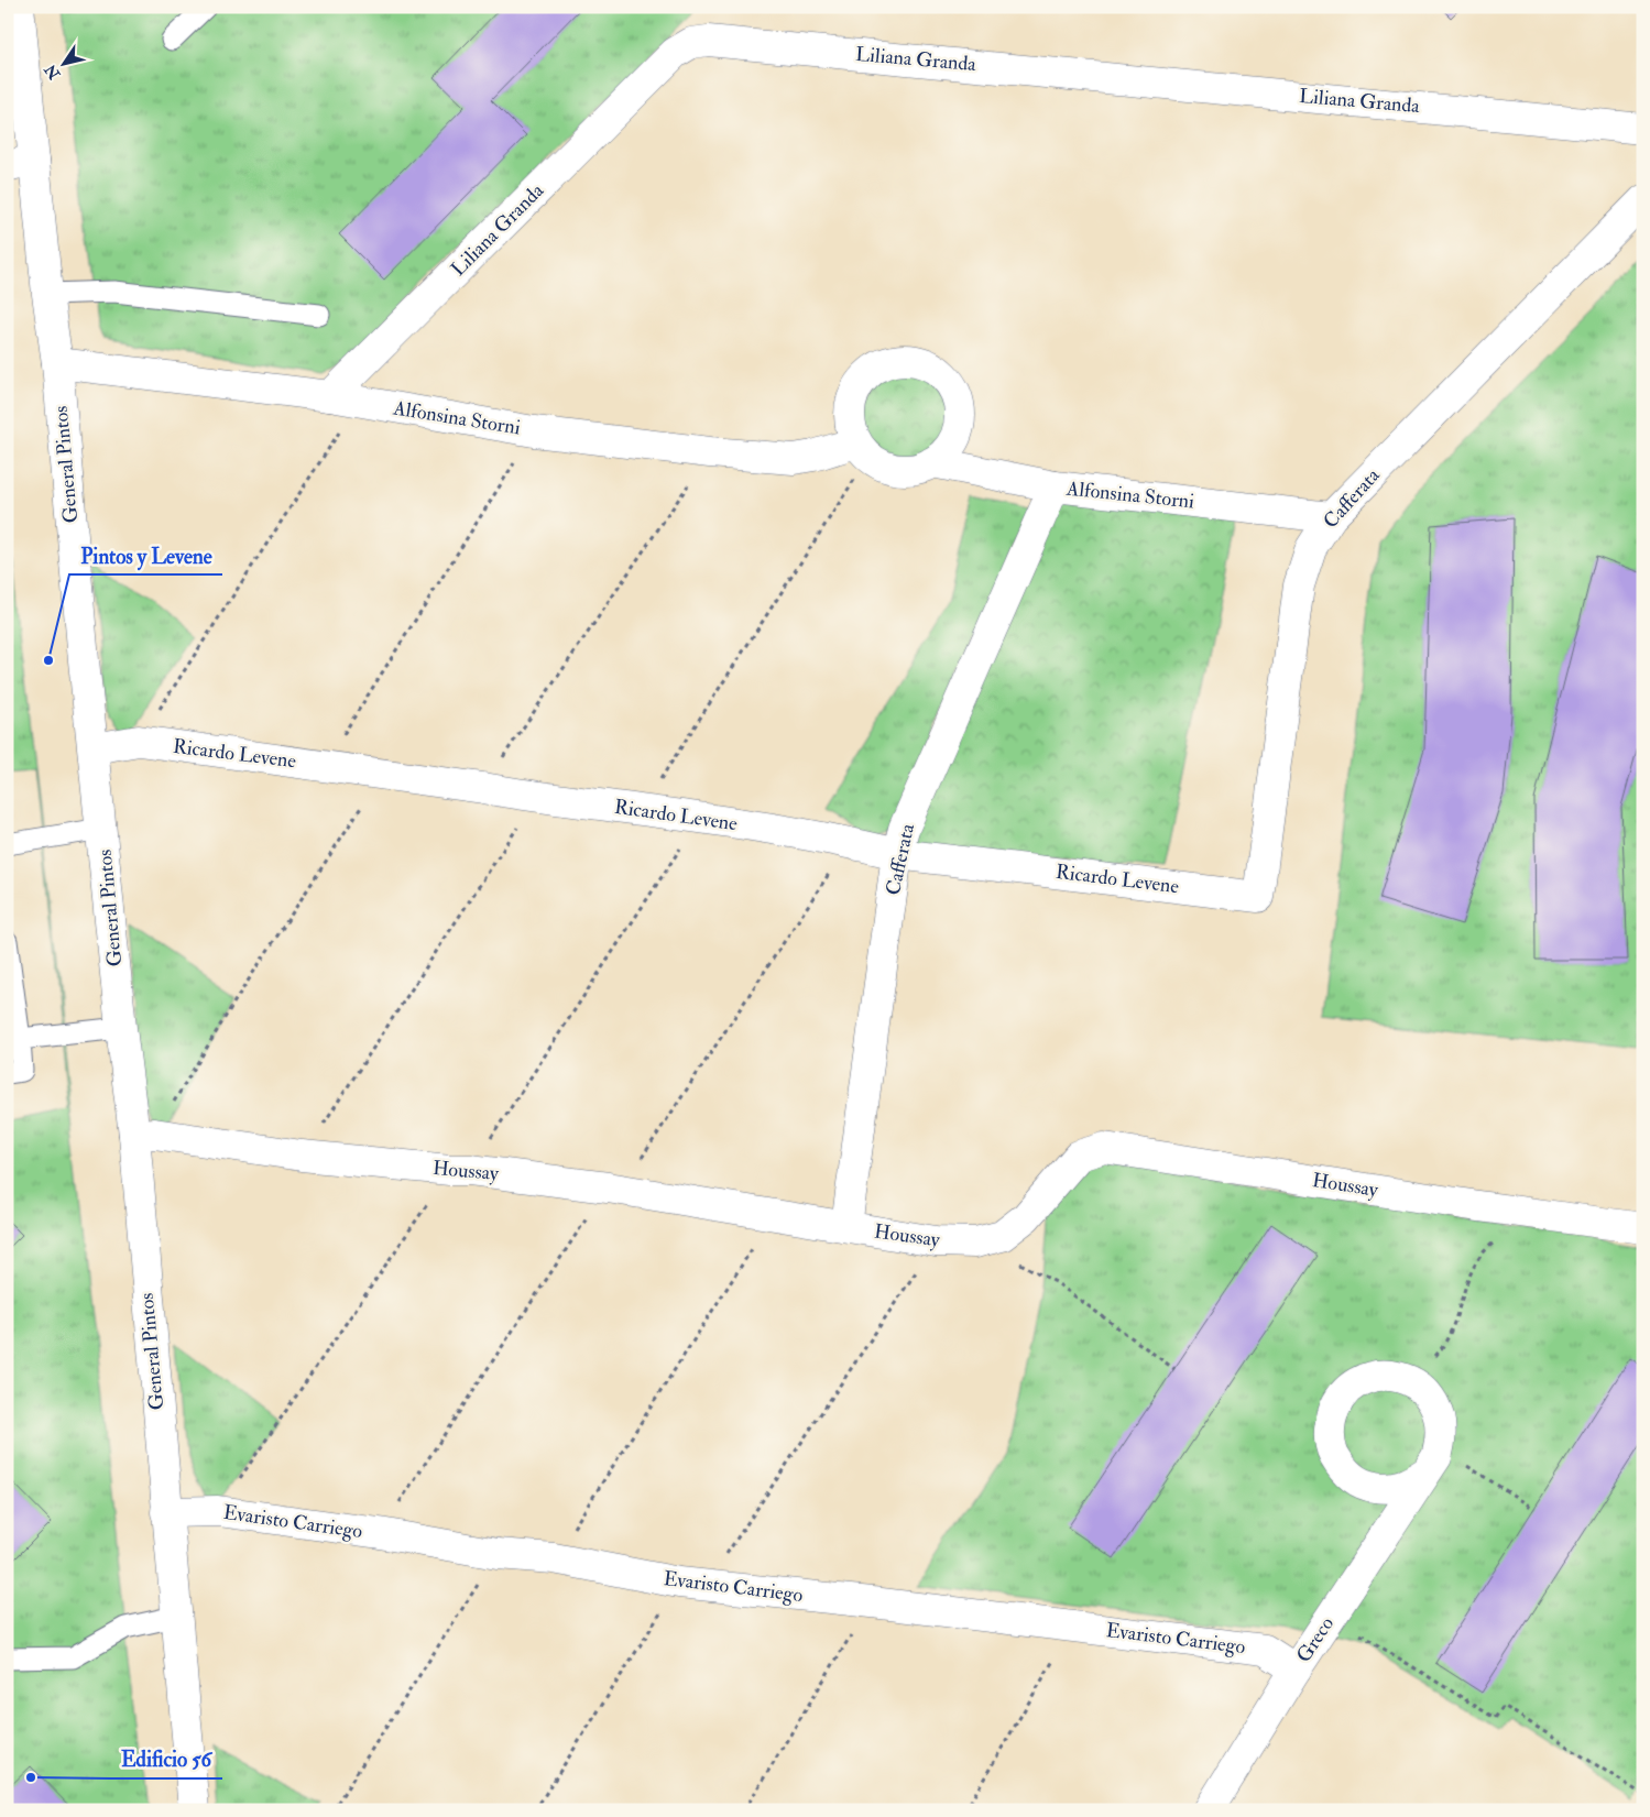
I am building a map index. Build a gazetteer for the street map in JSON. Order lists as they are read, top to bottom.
{
  "streets": {
    "street": [
      "Liliana Granda",
      "Alfonsina Storni",
      "General Pintos",
      "Cafferata",
      "Ricardo Levene",
      "Houssay",
      "Evaristo Carriego",
      "Greco"
    ]
  },
  "crossings": [
    ["Liliana Granda", "Alfonsina Storni"],
    ["Alfonsina Storni", "General Pintos"],
    ["Alfonsina Storni", "Cafferata"],
    ["General Pintos", "Ricardo Levene"],
    ["General Pintos", "Houssay"],
    ["General Pintos", "Evaristo Carriego"],
    ["Cafferata", "Ricardo Levene"],
    ["Cafferata", "Houssay"],
    ["Evaristo Carriego", "Greco"]
  ],
  "places": ["Pintos y Levene", "Edificio 56"],
  "north": "bottom left"
}
